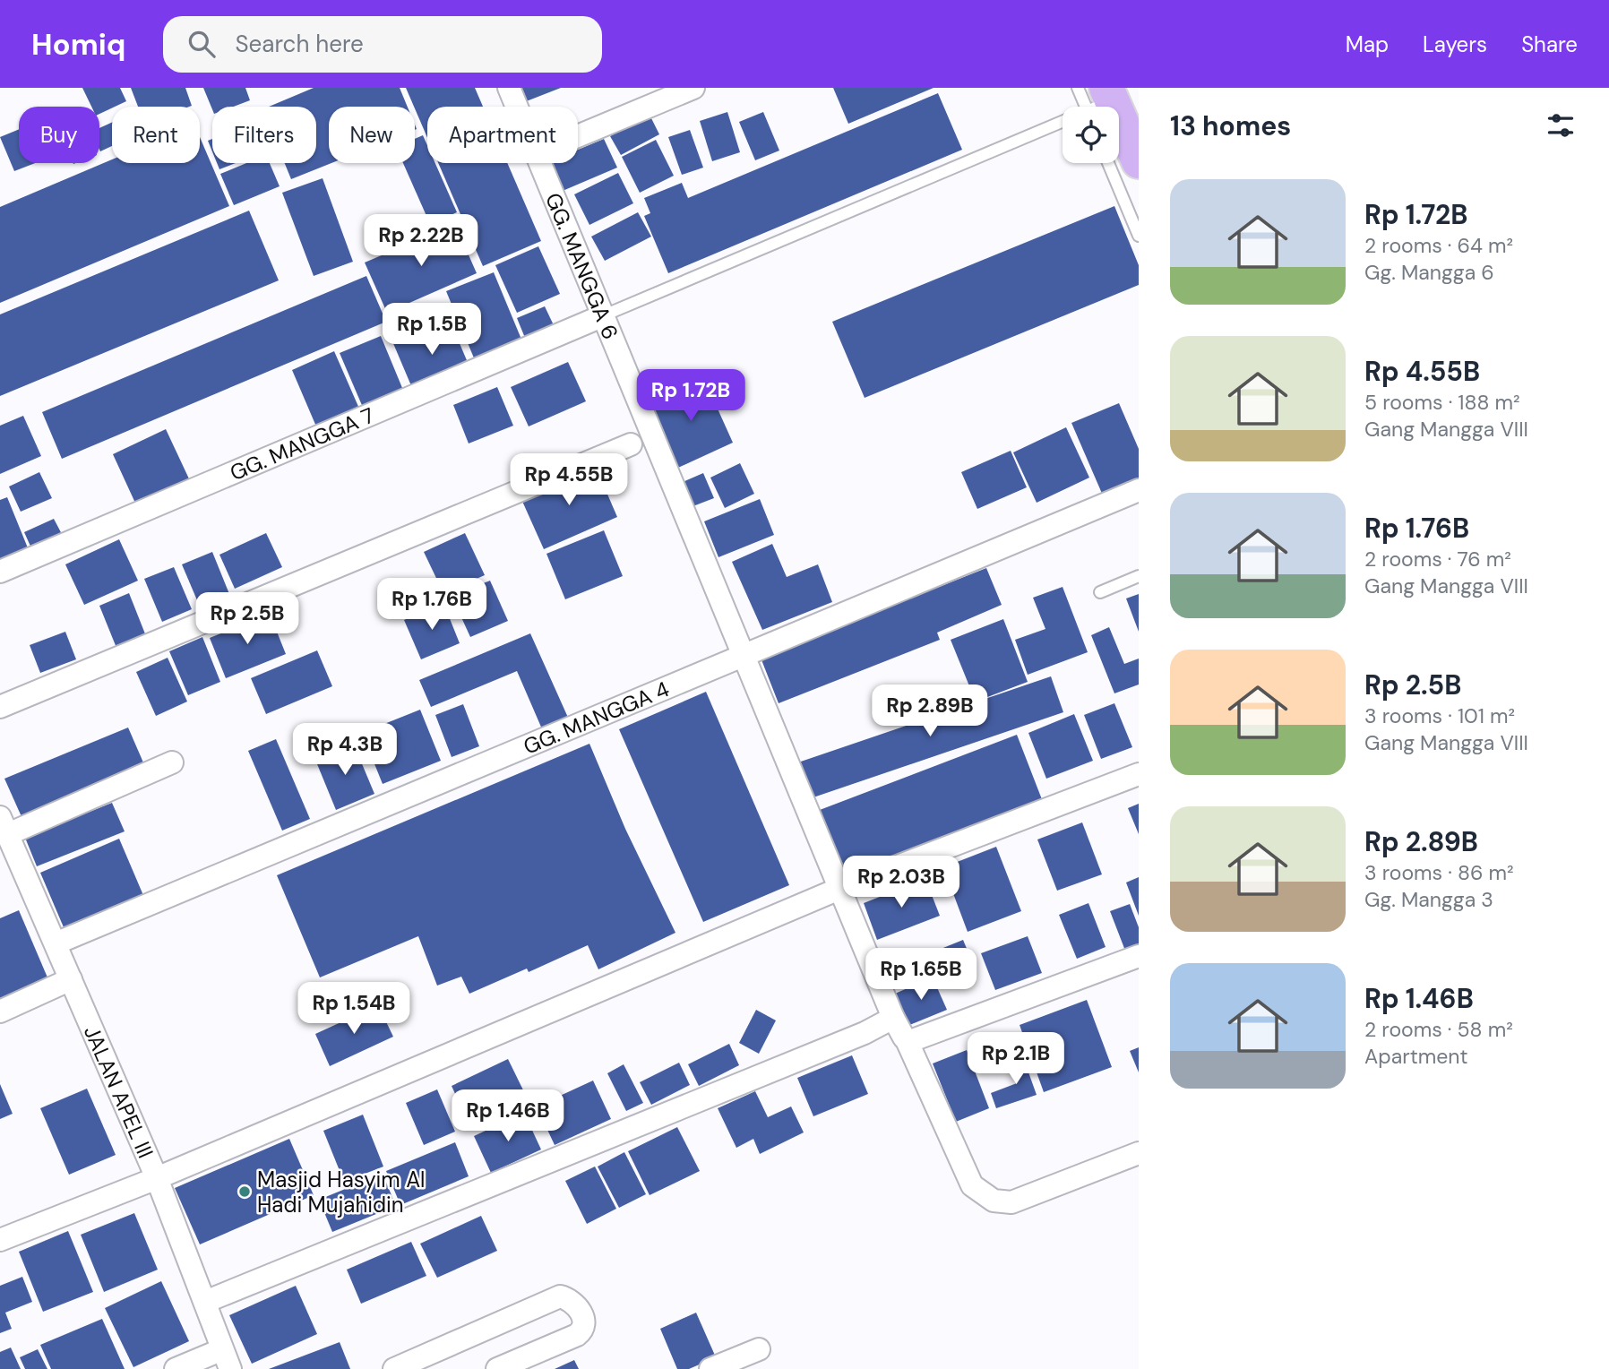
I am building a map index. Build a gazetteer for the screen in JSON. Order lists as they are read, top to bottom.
{
  "streets": {
    "street": [
      "GG. MANGGA 6",
      "GG. MANGGA 7",
      "GG. MANGGA 4",
      "JALAN APEL III"
    ]
  },
  "crossings": [
    ["GG. MANGGA 6", "GG. MANGGA 7"],
    ["GG. MANGGA 6", "GG. MANGGA 4"],
    ["GG. MANGGA 4", "JALAN APEL III"]
  ],
  "places": ["Masjid Hasyim Al Hadi Mujahidin"],
  "page": {
    "header": "Homiq",
    "search": "Search here",
    "nav": ["Map", "Layers", "Share"],
    "heading": "13 homes",
    "chip": [
      "Buy",
      "Rent",
      "Filters",
      "New",
      "Apartment"
    ],
    "list": [
      {
        "name": "Rp 1.72B",
        "note": "2 rooms · 64 m² · Gg. Mangga 6"
      },
      {
        "name": "Rp 4.55B",
        "note": "5 rooms · 188 m² · Gang Mangga VIII"
      },
      {
        "name": "Rp 1.76B",
        "note": "2 rooms · 76 m² · Gang Mangga VIII"
      },
      {
        "name": "Rp 2.5B",
        "note": "3 rooms · 101 m² · Gang Mangga VIII"
      },
      {
        "name": "Rp 2.89B",
        "note": "3 rooms · 86 m² · Gg. Mangga 3"
      },
      {
        "name": "Rp 1.46B",
        "note": "2 rooms · 58 m² · Apartment"
      }
    ],
    "price": [
      "Rp 2.22B",
      "Rp 1.5B",
      "Rp 1.72B",
      "Rp 4.55B",
      "Rp 1.76B",
      "Rp 2.5B",
      "Rp 2.89B",
      "Rp 4.3B",
      "Rp 2.03B",
      "Rp 1.65B",
      "Rp 1.54B",
      "Rp 2.1B",
      "Rp 1.46B"
    ]
  }
}
